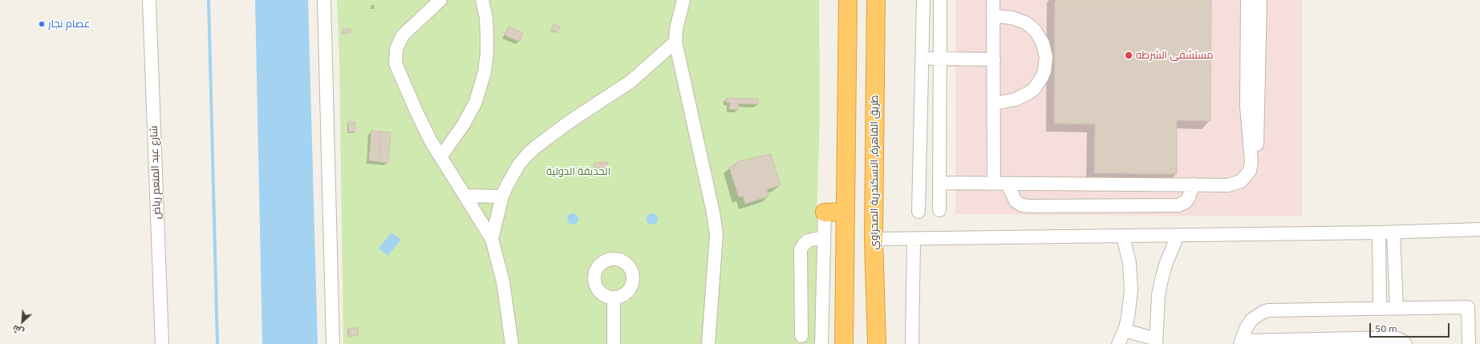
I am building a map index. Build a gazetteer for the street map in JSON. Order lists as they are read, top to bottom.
{
  "streets": {
    "highway": ["طريق القاهرة, الاسكندرية الصحراوي"],
    "street": ["شارع عبد المنعم رياض"]
  },
  "parks": ["الحديقة الدولية"],
  "places": ["عصام نجار", "مستشفى الشرطه"],
  "scale_bar": "50 m",
  "north": "bottom left"
}
